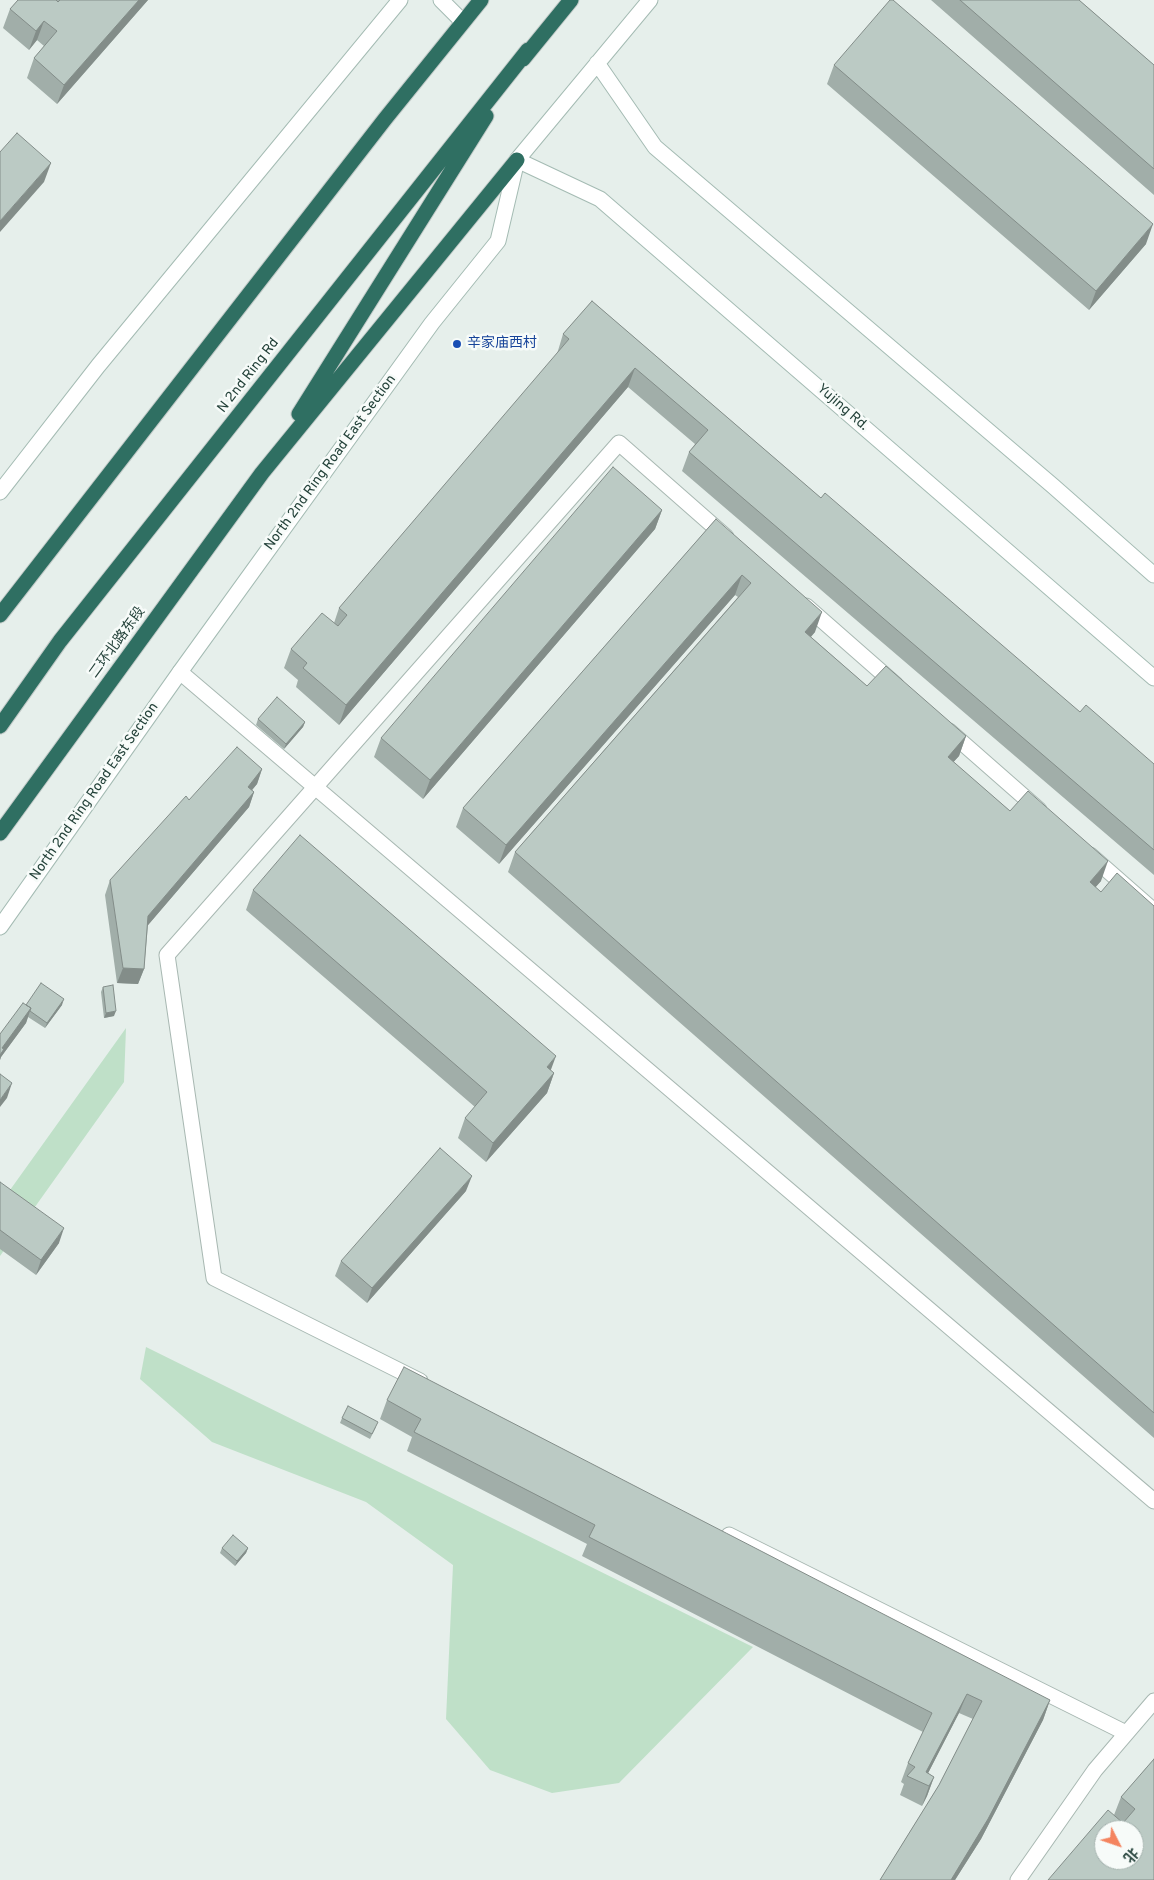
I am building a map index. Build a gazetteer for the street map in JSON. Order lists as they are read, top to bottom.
{
  "streets": {
    "highway": ["N 2nd Ring Rd", "二环北路东段"],
    "main road": ["Yujing Rd.", "North 2nd Ring Road East Section"]
  },
  "crossings": [
    ["N 2nd Ring Rd", "二环北路东段"],
    ["Yujing Rd.", "North 2nd Ring Road East Section"]
  ],
  "places": ["辛家庙西村"],
  "north": "bottom right"
}
